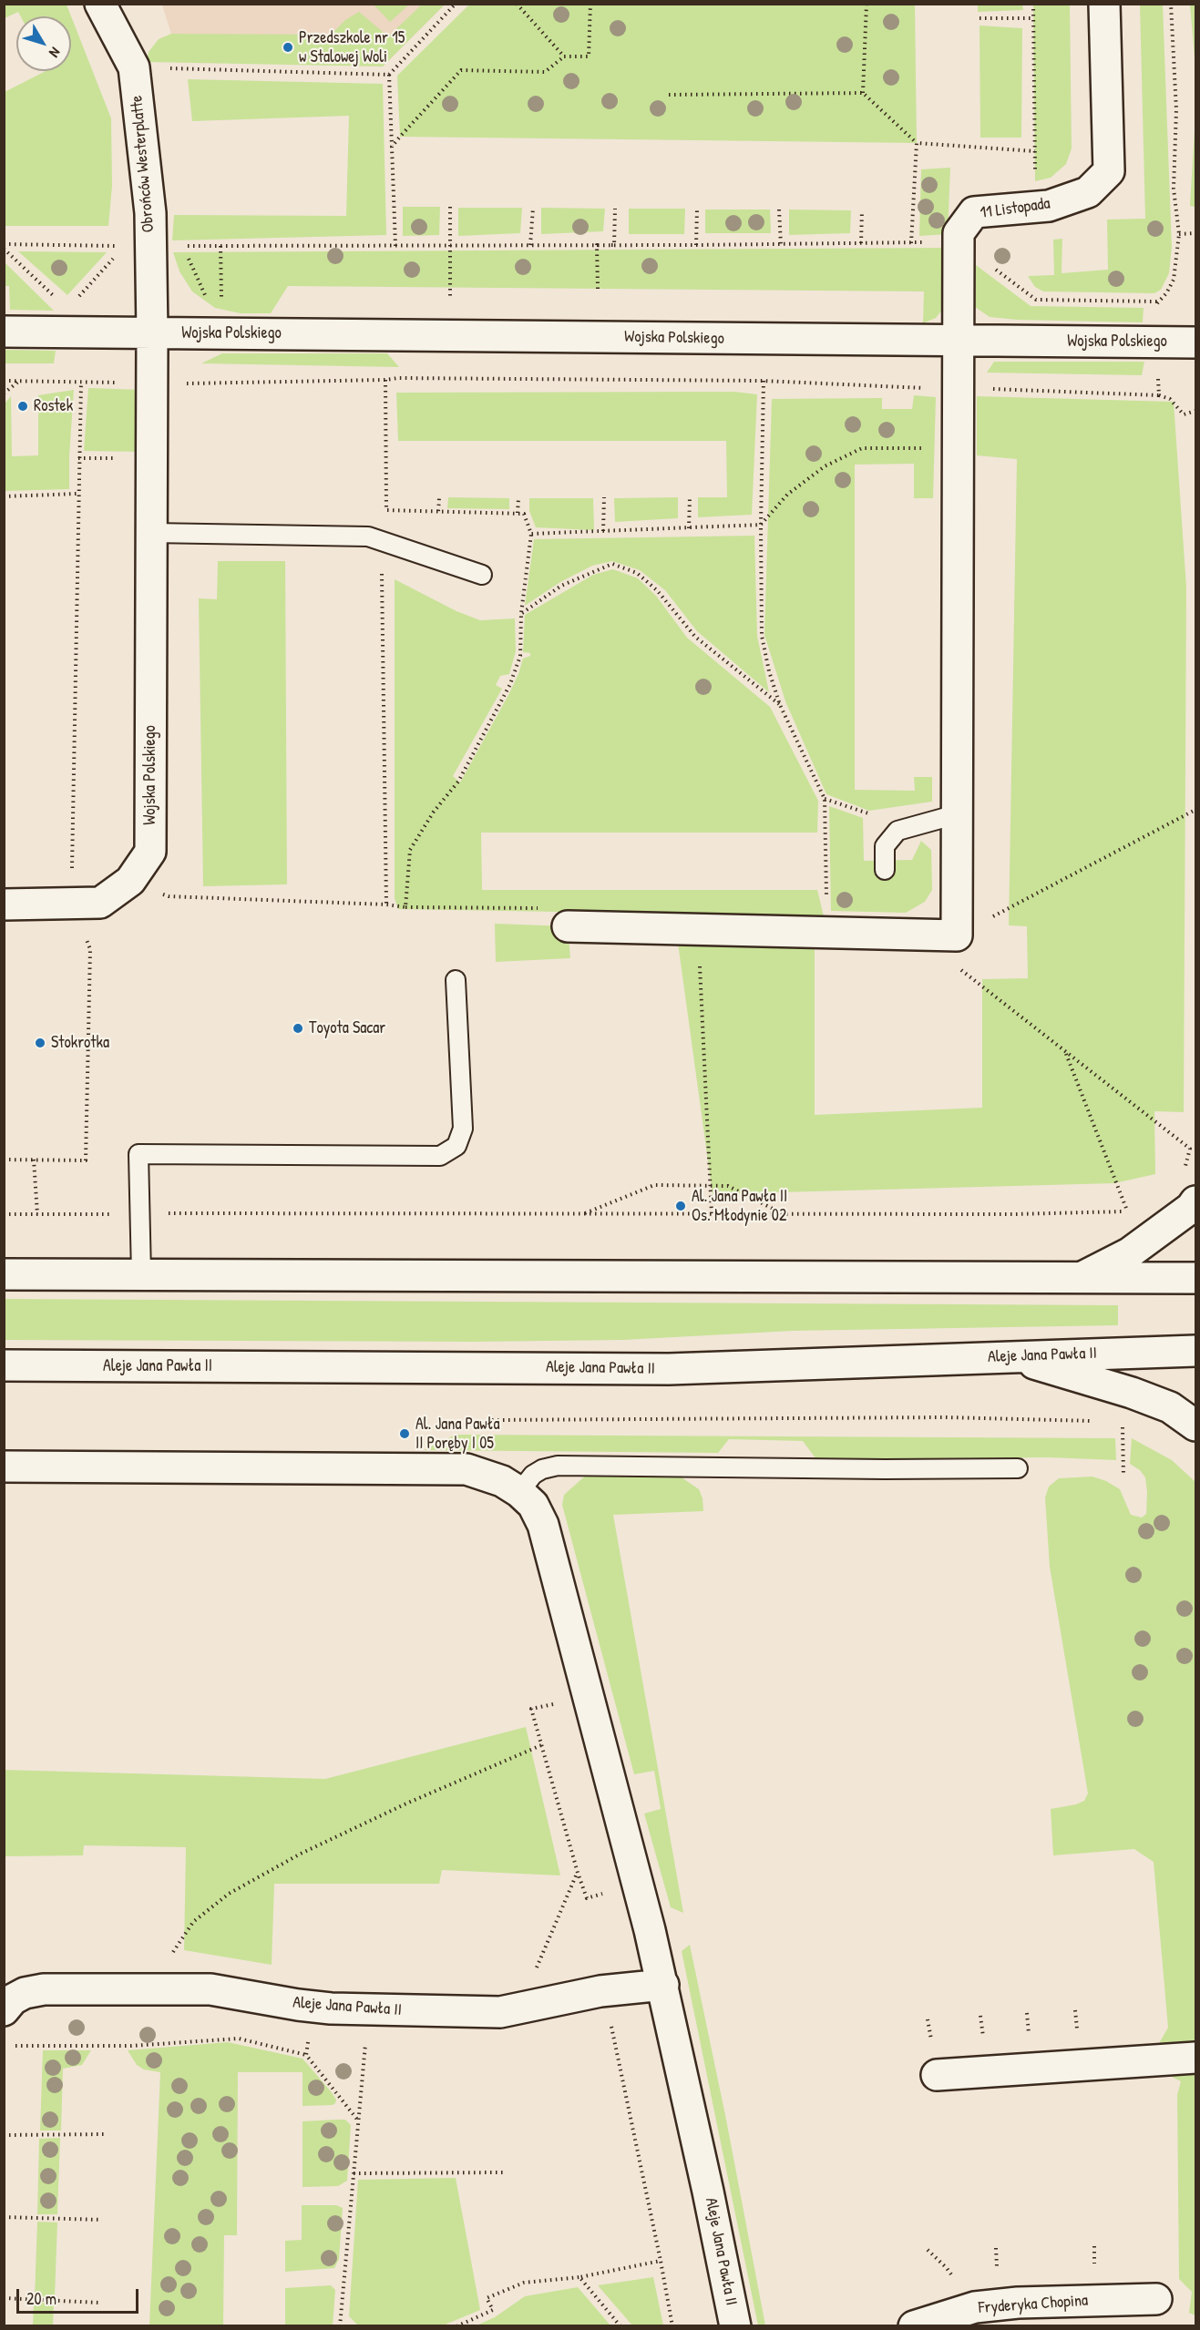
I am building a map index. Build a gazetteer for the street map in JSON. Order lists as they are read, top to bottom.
{
  "streets": {
    "street": [
      "Obrońców Westerplatte",
      "11 Listopada",
      "Wojska Polskiego",
      "Aleje Jana Pawła II",
      "Fryderyka Chopina"
    ]
  },
  "crossings": [
    ["Obrońców Westerplatte", "Wojska Polskiego"],
    ["11 Listopada", "Wojska Polskiego"]
  ],
  "places": [
    "Przedszkole nr 15 w Stalowej Woli",
    "Rostek",
    "Toyota Sacar",
    "Stokrotka",
    "Al. Jana Pawła II Os. Młodynie 02",
    "Al. Jana Pawła II Poręby I 05"
  ],
  "scale_bar": "20 m",
  "north": "bottom right"
}
